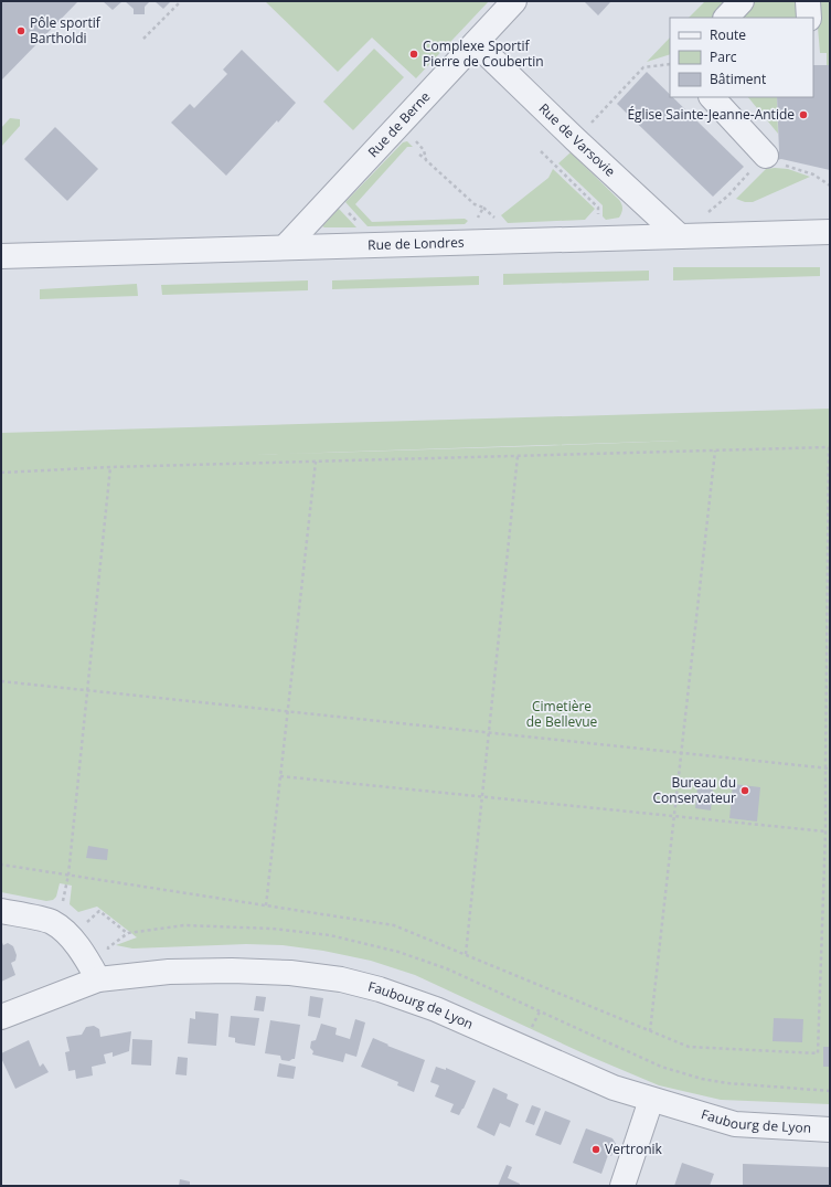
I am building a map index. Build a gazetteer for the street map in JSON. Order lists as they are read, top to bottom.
{
  "streets": {
    "street": [
      "Rue de Berne",
      "Rue de Varsovie",
      "Rue de Londres",
      "Faubourg de Lyon"
    ]
  },
  "crossings": [
    ["Rue de Berne", "Rue de Varsovie"],
    ["Rue de Berne", "Rue de Londres"],
    ["Rue de Varsovie", "Rue de Londres"]
  ],
  "parks": ["Cimetière de Bellevue"],
  "places": [
    "Pôle sportif Bartholdi",
    "Complexe Sportif Pierre de Coubertin",
    "Église Sainte-Jeanne-Antide",
    "Bureau du Conservateur",
    "Vertronik"
  ],
  "legend": ["Route", "Parc", "Bâtiment"]
}
